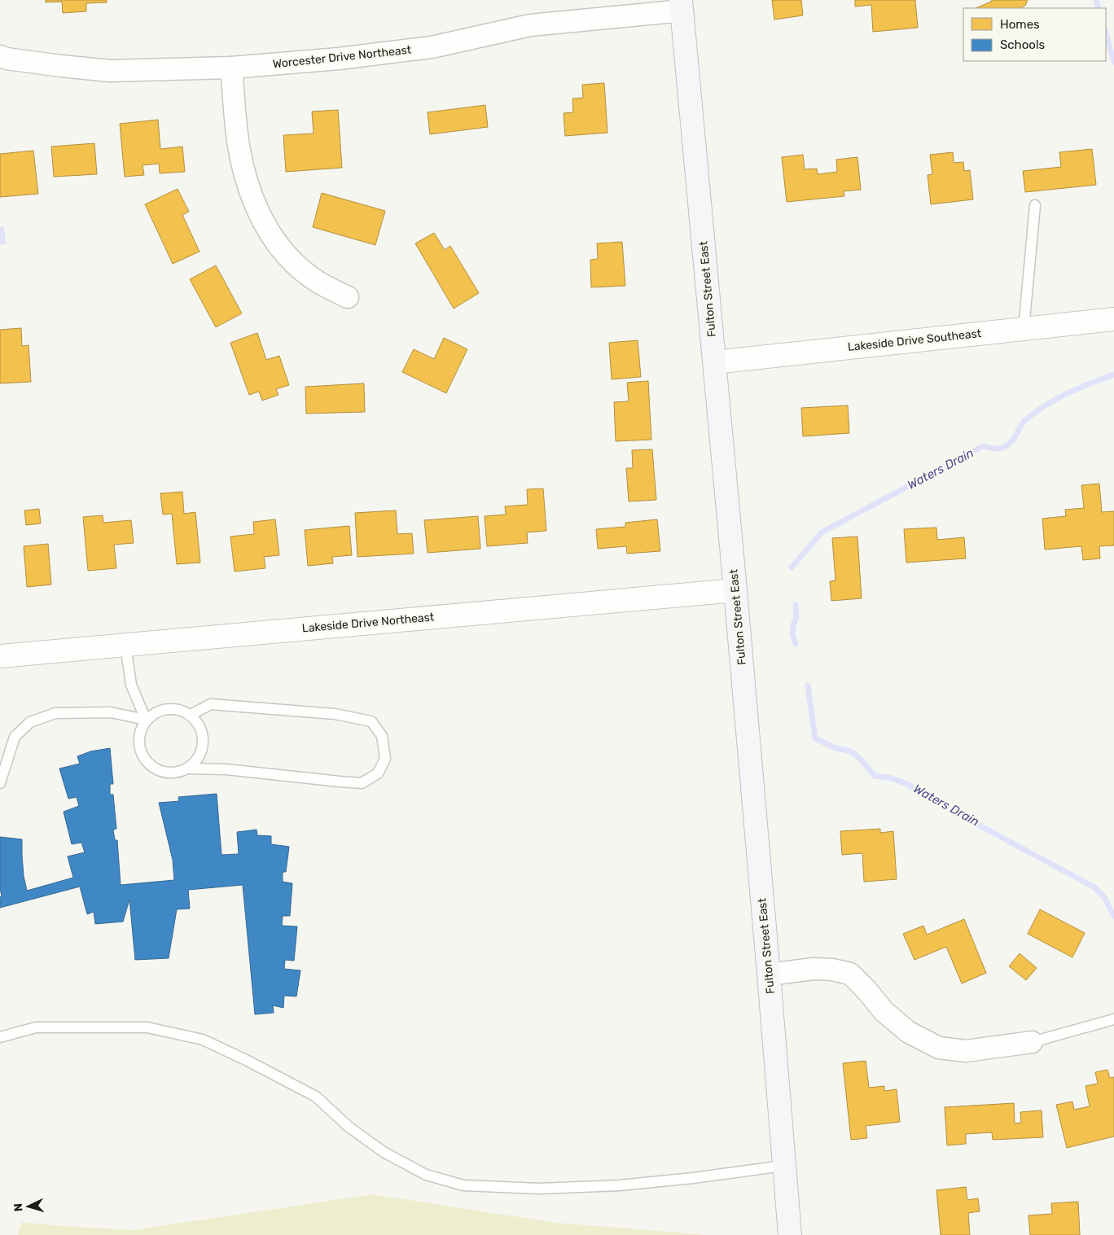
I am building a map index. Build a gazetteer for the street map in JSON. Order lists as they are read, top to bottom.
{
  "streets": {
    "main road": ["Fulton Street East"],
    "street": ["Worcester Drive Northeast", "Lakeside Drive Southeast", "Lakeside Drive Northeast"]
  },
  "crossings": [
    ["Worcester Drive Northeast", "Fulton Street East"],
    ["Fulton Street East", "Lakeside Drive Southeast"],
    ["Fulton Street East", "Lakeside Drive Northeast"]
  ],
  "water": ["Waters Drain"],
  "legend": ["Homes", "Schools"],
  "north": "left"
}
